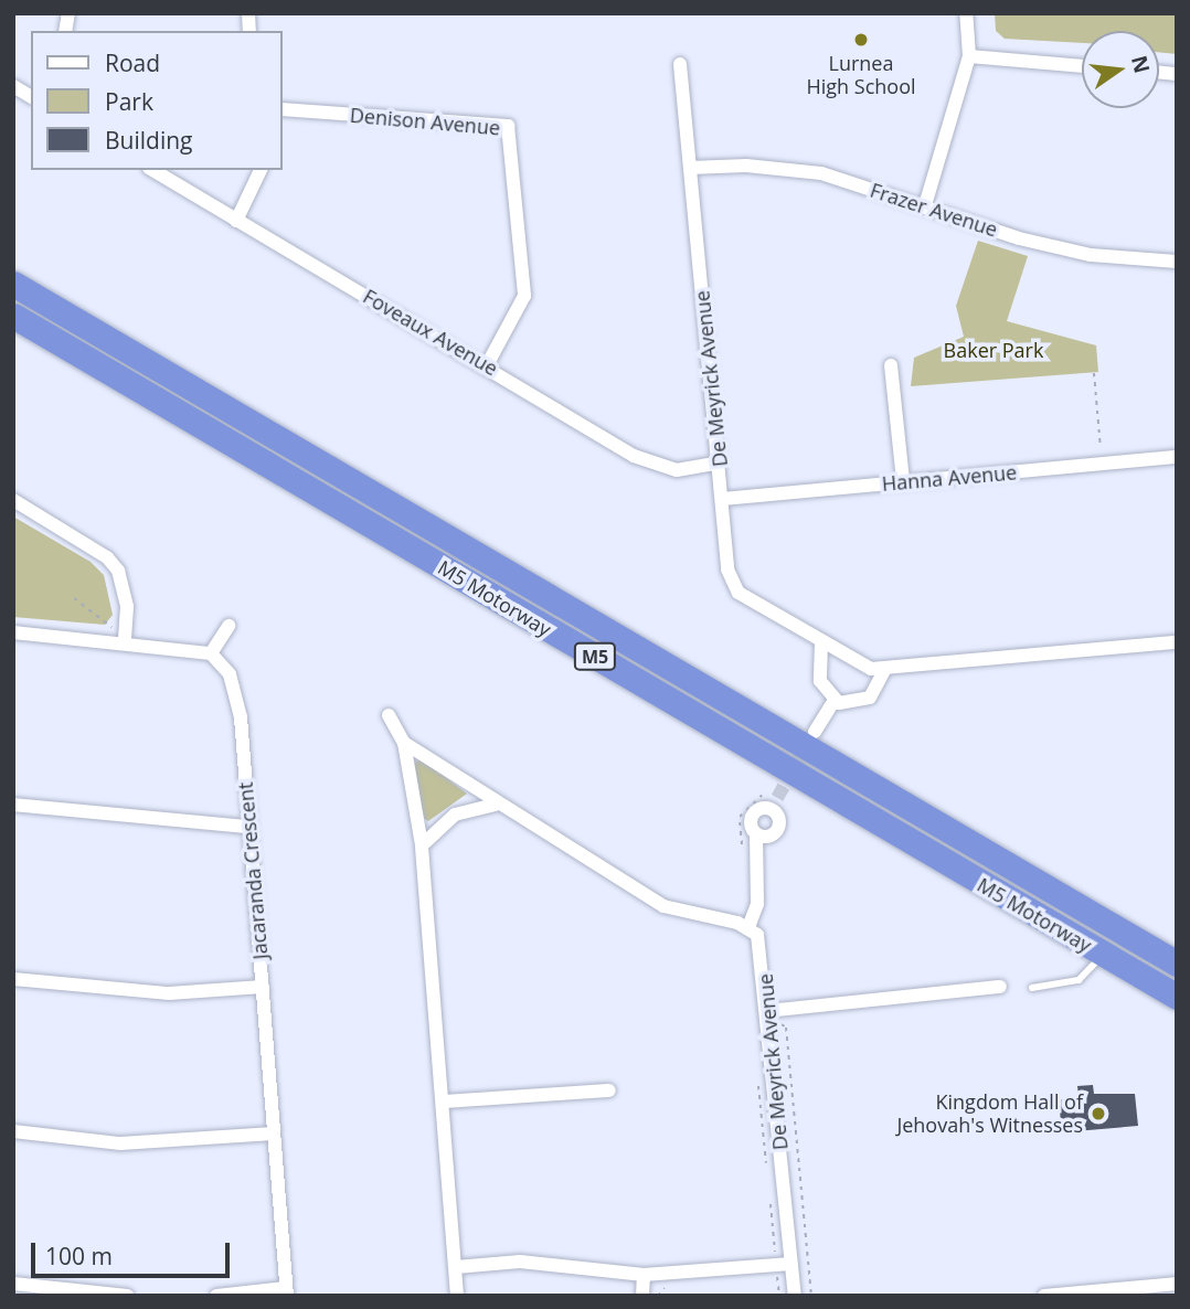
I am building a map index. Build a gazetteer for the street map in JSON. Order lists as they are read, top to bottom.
{
  "streets": {
    "highway": ["M5 Motorway", "M5"],
    "street": [
      "Denison Avenue",
      "Frazer Avenue",
      "Foveaux Avenue",
      "De Meyrick Avenue",
      "Hanna Avenue",
      "Jacaranda Crescent"
    ]
  },
  "crossings": [
    ["Denison Avenue", "Foveaux Avenue"],
    ["Frazer Avenue", "De Meyrick Avenue"],
    ["Foveaux Avenue", "De Meyrick Avenue"],
    ["De Meyrick Avenue", "Hanna Avenue"]
  ],
  "parks": ["Baker Park"],
  "places": ["Lurnea High School", "Kingdom Hall of Jehovah's Witnesses"],
  "legend": ["Road", "Park", "Building"],
  "scale_bar": "100 m",
  "north": "right"
}
